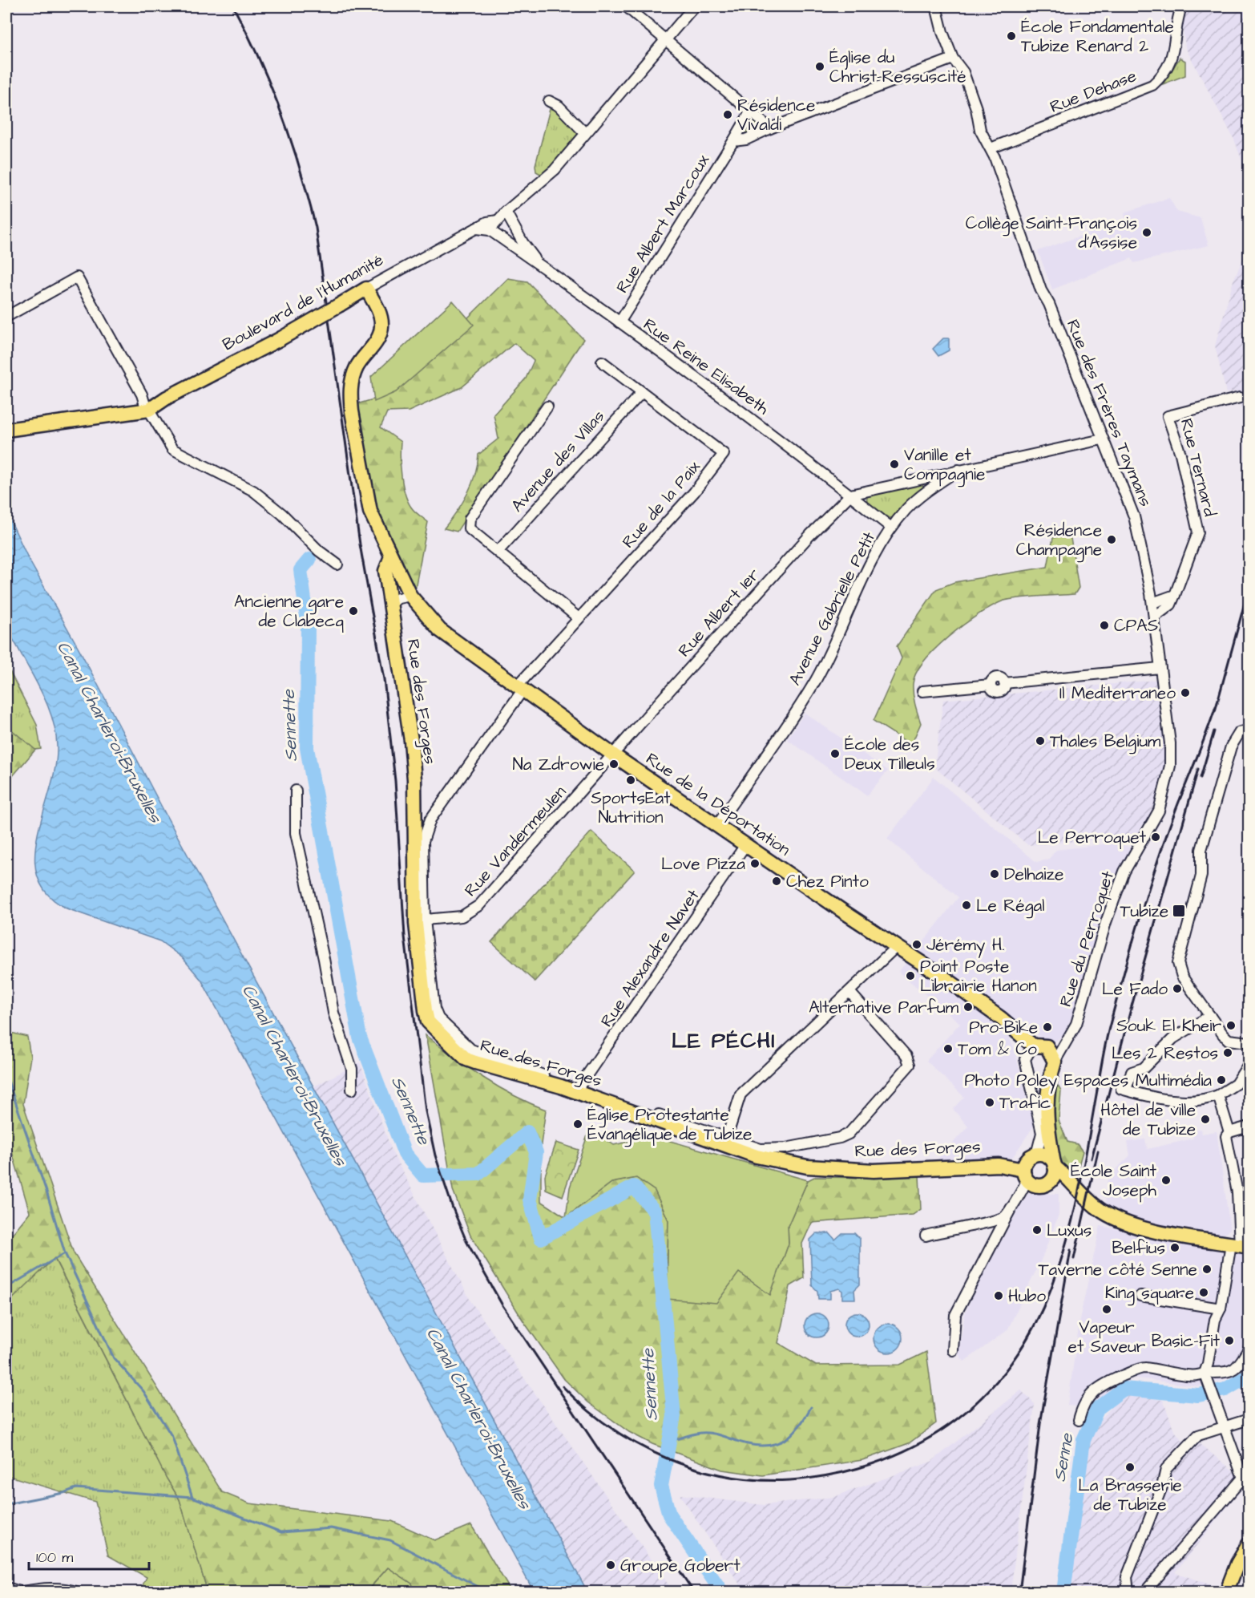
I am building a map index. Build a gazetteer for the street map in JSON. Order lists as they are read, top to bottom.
{
  "streets": {
    "main road": ["Boulevard de l'Humanité", "Rue des Forges", "Rue de la Déportation"],
    "street": [
      "Rue Dehase",
      "Rue Albert Marcoux",
      "Rue Reine Elisabeth",
      "Rue des Frères Taymans",
      "Avenue des Villas",
      "Rue Ternard",
      "Rue de la Paix",
      "Avenue Gabrielle Petit",
      "Rue Albert 1er",
      "Rue Vandermeulen",
      "Rue du Perroquet",
      "Rue Alexandre Navet"
    ]
  },
  "crossings": [
    ["Rue Dehase", "Rue des Frères Taymans"],
    ["Rue Albert Marcoux", "Rue Reine Elisabeth"],
    ["Boulevard de l'Humanité", "Rue de la Déportation"],
    ["Rue Reine Elisabeth", "Avenue Gabrielle Petit"],
    ["Rue Reine Elisabeth", "Rue Albert 1er"],
    ["Rue des Frères Taymans", "Rue Ternard"],
    ["Rue des Frères Taymans", "Rue du Perroquet"],
    ["Avenue des Villas", "Rue de la Paix"],
    ["Rue de la Paix", "Rue des Forges"],
    ["Rue de la Paix", "Rue de la Déportation"],
    ["Avenue Gabrielle Petit", "Rue de la Déportation"],
    ["Rue Albert 1er", "Rue de la Déportation"],
    ["Rue Albert 1er", "Rue Vandermeulen"],
    ["Rue des Forges", "Rue de la Déportation"],
    ["Rue des Forges", "Rue Vandermeulen"],
    ["Rue des Forges", "Rue Alexandre Navet"],
    ["Rue de la Déportation", "Rue Vandermeulen"],
    ["Rue de la Déportation", "Rue Alexandre Navet"]
  ],
  "districts": ["LE PÉCHI"],
  "water": ["Sennette", "Canal Charleroi-Bruxelles", "Senne"],
  "places": {
    "other": [
      "École Fondamentale Tubize Renard 2",
      "Église du Christ-Ressuscité",
      "Résidence Vivaldi",
      "Collège Saint-François d'Assise",
      "Vanille et Compagnie",
      "Résidence Champagne",
      "Ancienne gare de Clabecq",
      "CPAS",
      "Il Mediterraneo",
      "Thales Belgium",
      "École des Deux Tilleuls",
      "Na Zdrowie",
      "SportsEat Nutrition",
      "Le Perroquet",
      "Love Pizza",
      "Delhaize",
      "Chez Pinto",
      "Le Régal",
      "Jérémy H.",
      "Point Poste Librairie Hanon",
      "Le Fado",
      "Alternative Parfum",
      "Souk El Kheir",
      "Pro-Bike",
      "Tom & Co",
      "Les 2 Restos",
      "Photo Poley Espaces Multimédia",
      "Trafic",
      "Hôtel de ville de Tubize",
      "Église Protestante Évangélique de Tubize",
      "École Saint Joseph",
      "Luxus",
      "Belfius",
      "Taverne côté Senne",
      "King square",
      "Hubo",
      "Vapeur et Saveur",
      "Basic-Fit",
      "La Brasserie de Tubize",
      "Groupe Gobert"
    ],
    "transit": ["Tubize"]
  },
  "scale_bar": "100 m"
}
